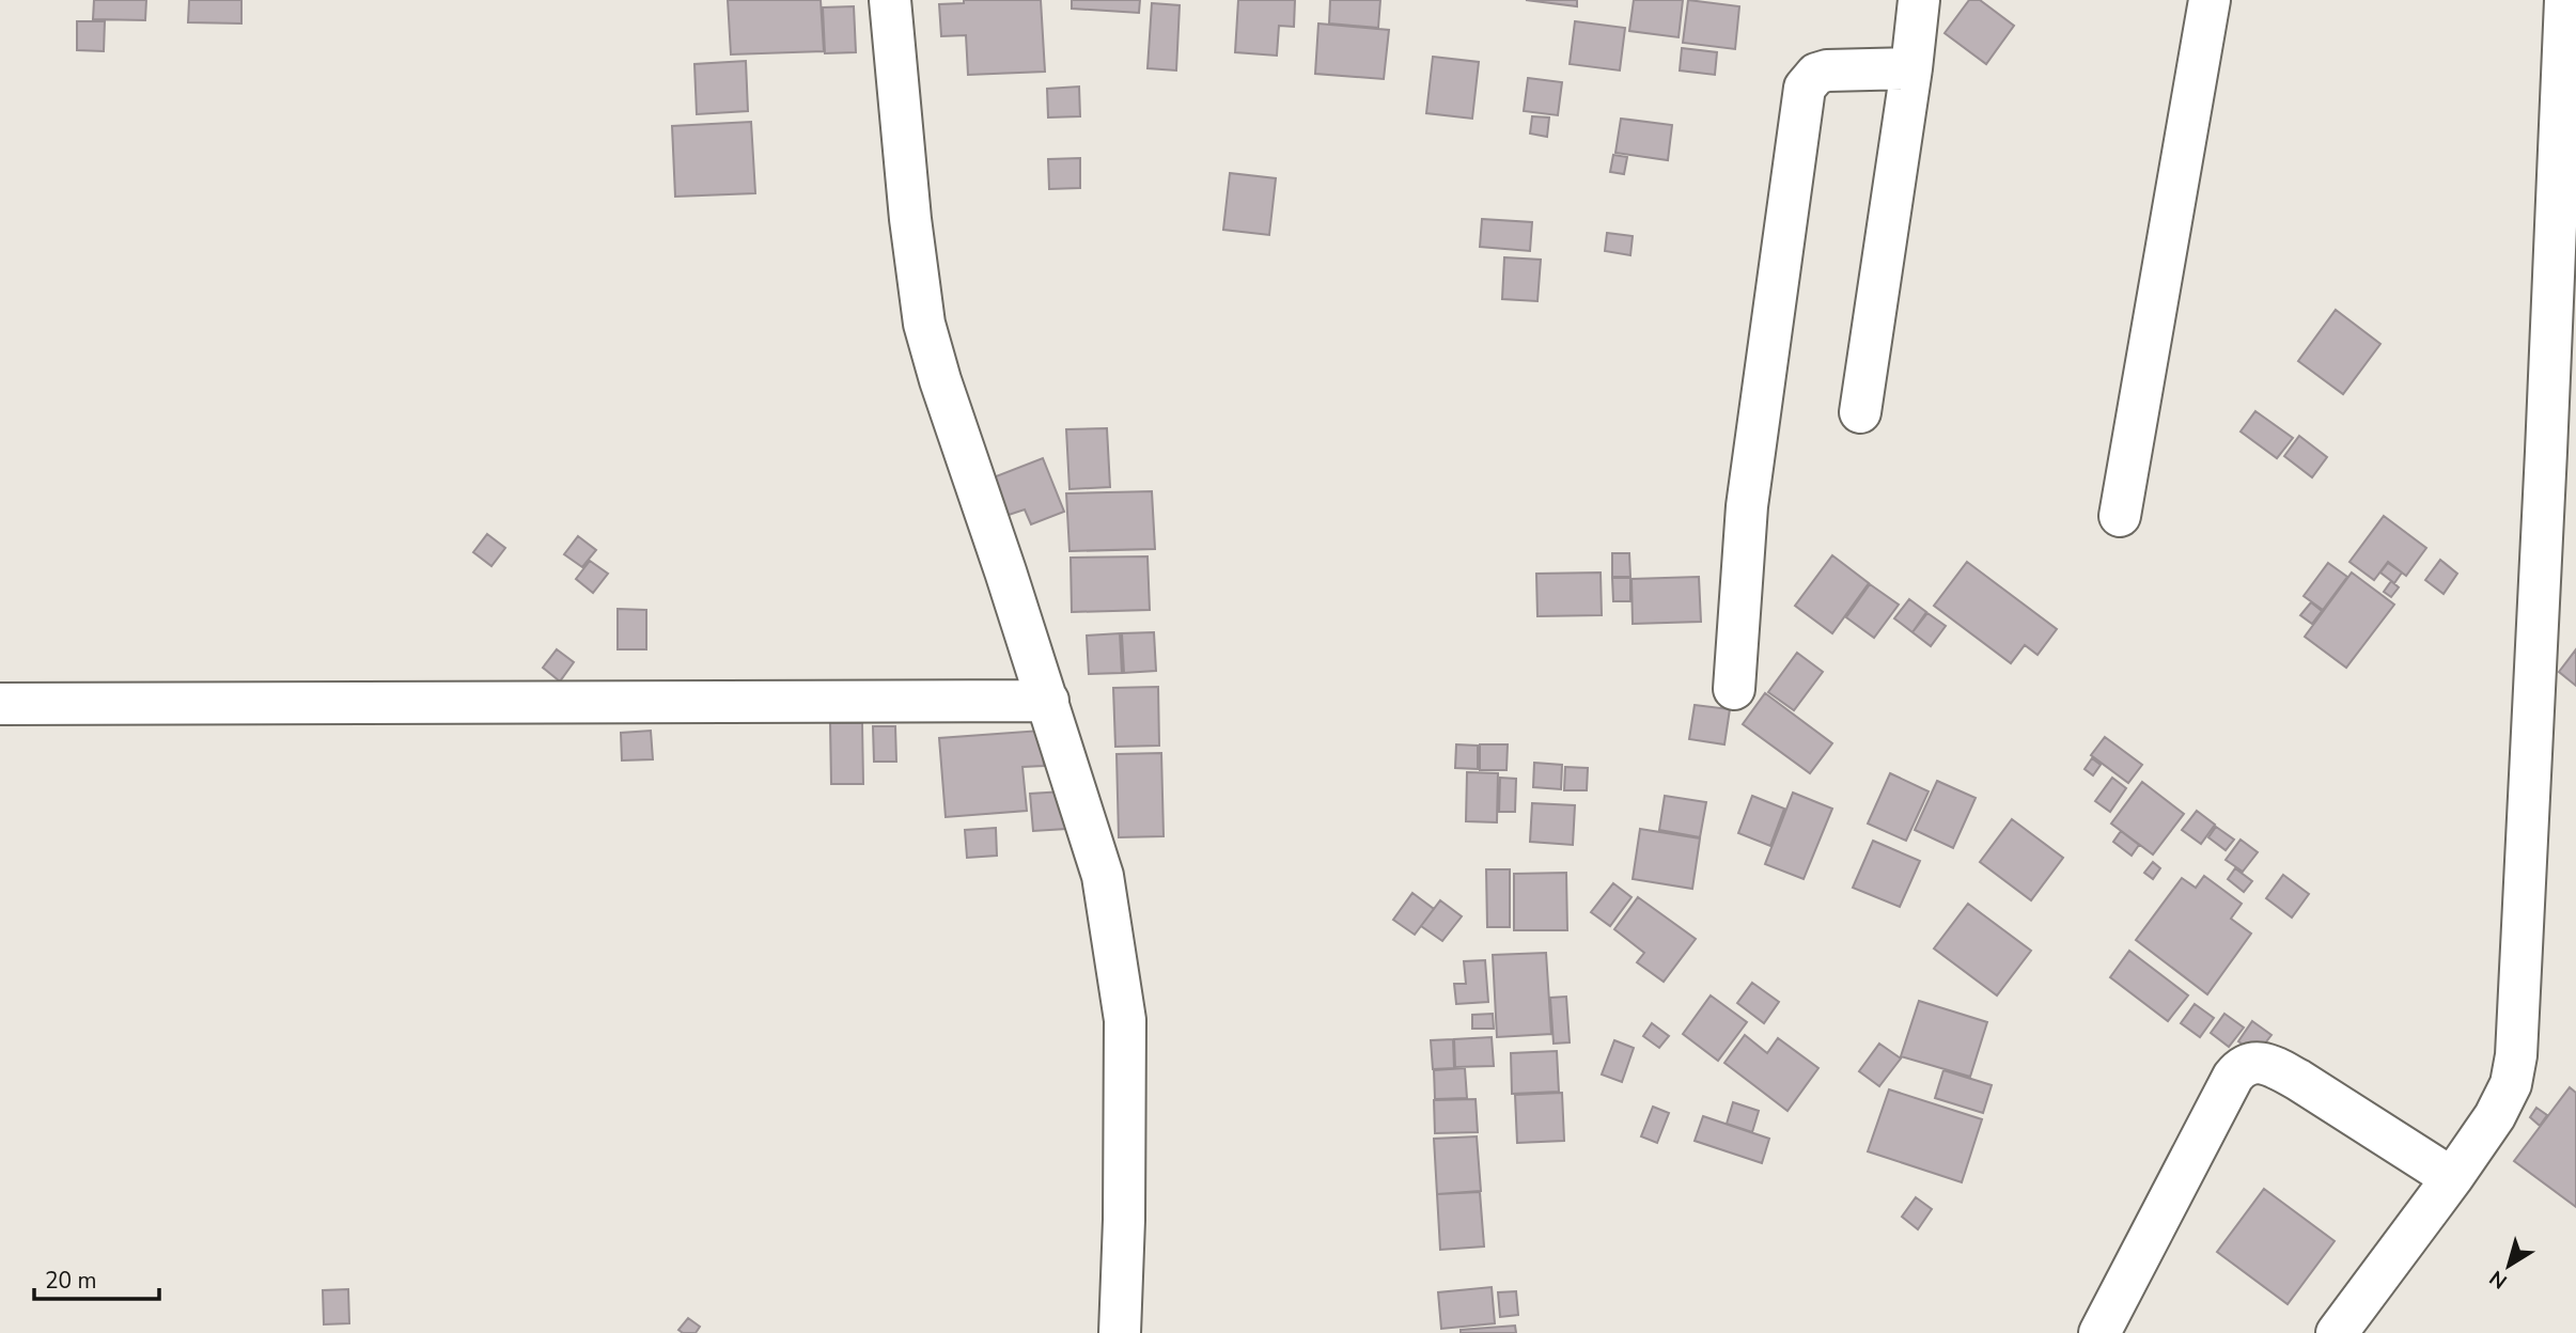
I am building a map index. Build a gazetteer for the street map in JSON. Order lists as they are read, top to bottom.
{
  "scale_bar": "20 m",
  "north": "bottom left"
}
